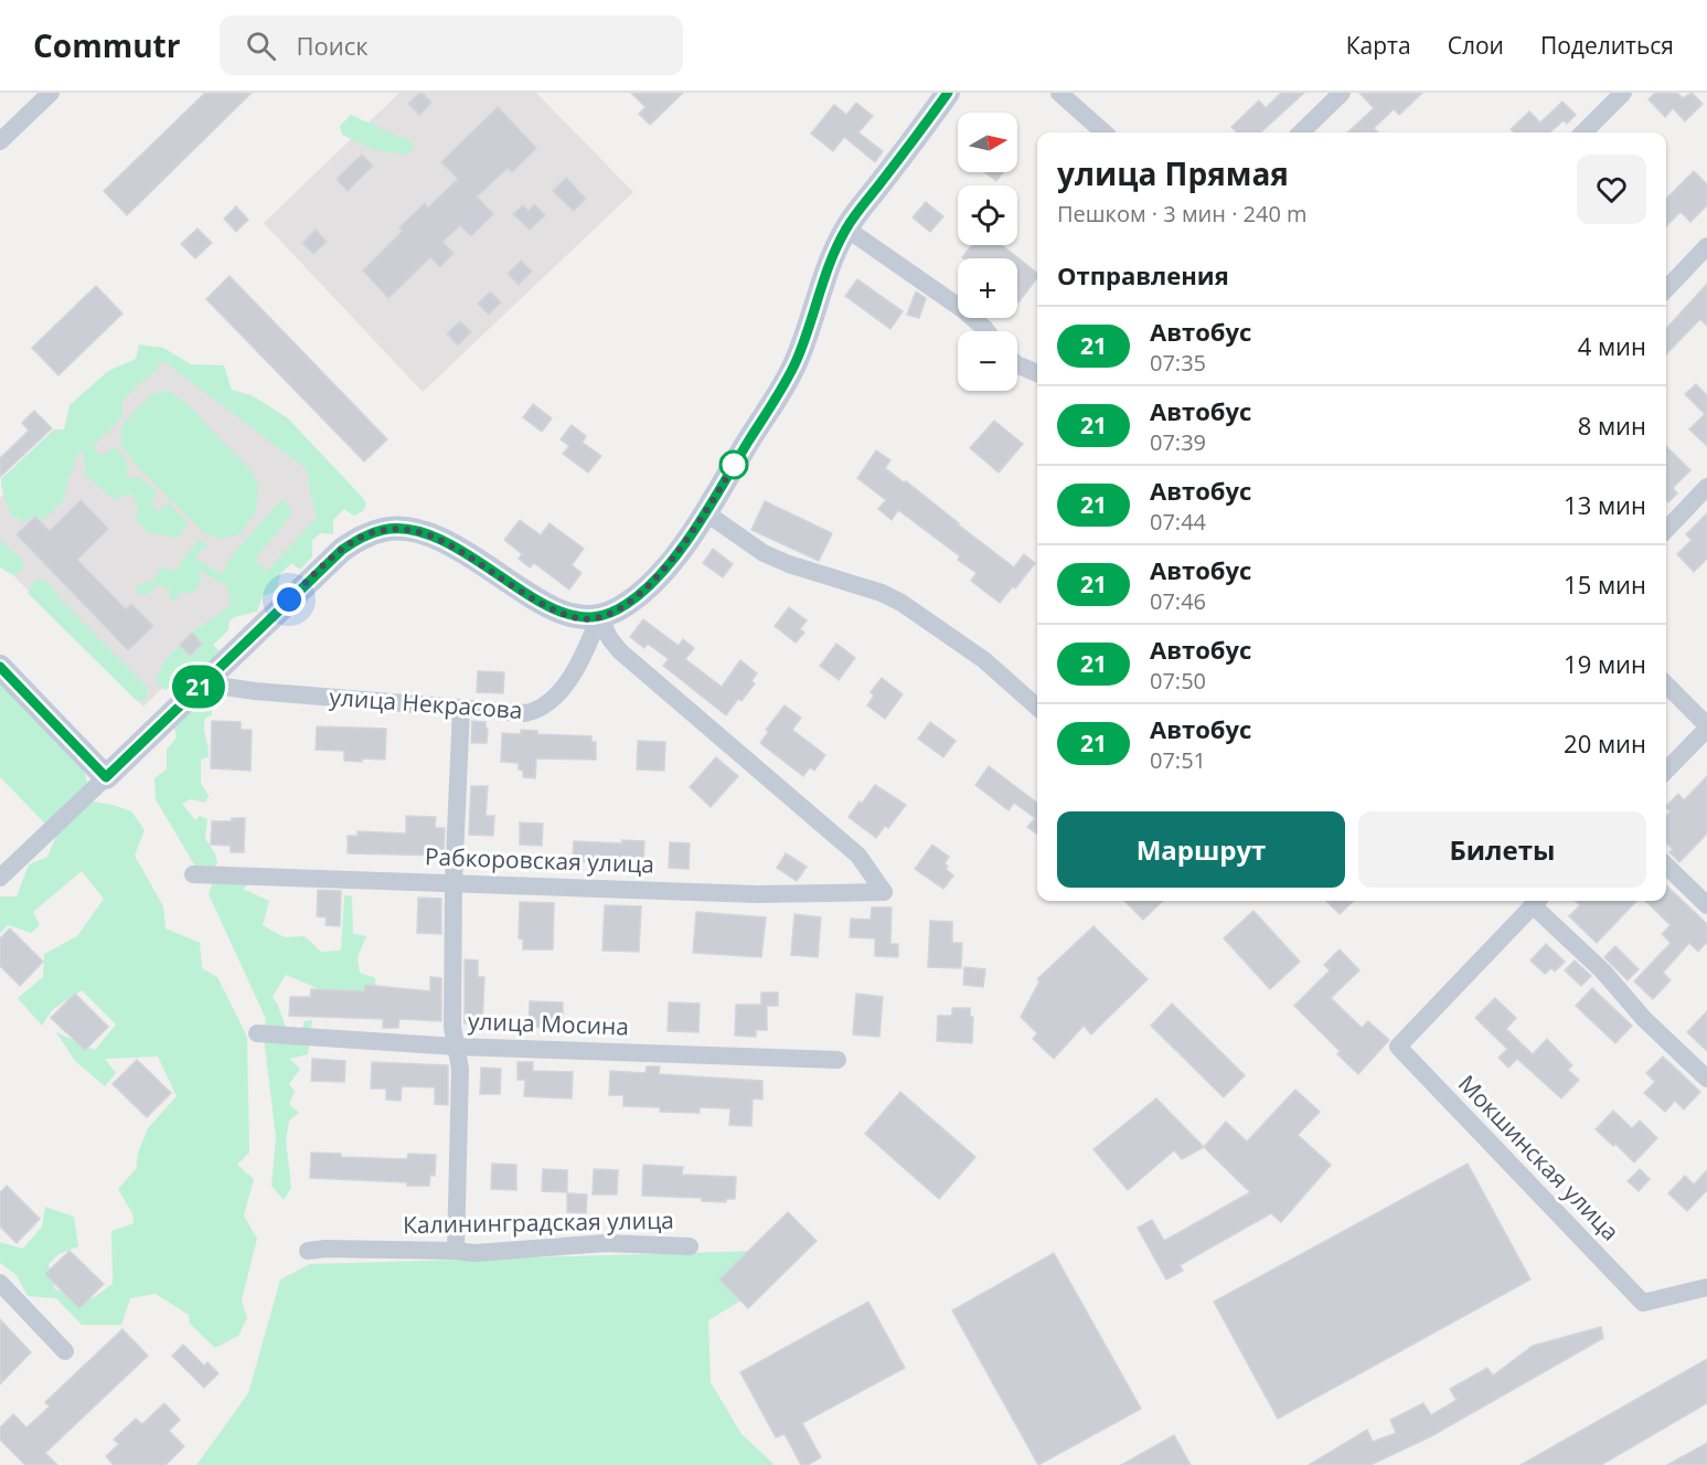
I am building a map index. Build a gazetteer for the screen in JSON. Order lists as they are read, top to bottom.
{
  "streets": {
    "street": [
      "улица Некрасова",
      "Рабкоровская улица",
      "улица Мосина",
      "Мокшинская улица",
      "Калининградская улица"
    ]
  },
  "crossings": [
    ["улица Некрасова", "Рабкоровская улица"]
  ],
  "lines": ["bus line 21"],
  "north": "right",
  "page": {
    "header": "Commutr",
    "search": "Поиск",
    "nav": ["Карта", "Слои", "Поделиться"],
    "on_map": "21",
    "map_buttons": ["+", "−"],
    "heading": [
      ["улица Прямая", "Пешком · 3 мин · 240 m"],
      "Отправления"
    ],
    "list": [
      {
        "mark": "21",
        "name": "Автобус",
        "note": "07:35",
        "value": "4 мин"
      },
      {
        "mark": "21",
        "name": "Автобус",
        "note": "07:39",
        "value": "8 мин"
      },
      {
        "mark": "21",
        "name": "Автобус",
        "note": "07:44",
        "value": "13 мин"
      },
      {
        "mark": "21",
        "name": "Автобус",
        "note": "07:46",
        "value": "15 мин"
      },
      {
        "mark": "21",
        "name": "Автобус",
        "note": "07:50",
        "value": "19 мин"
      },
      {
        "mark": "21",
        "name": "Автобус",
        "note": "07:51",
        "value": "20 мин"
      }
    ],
    "buttons": ["Маршрут", "Билеты"]
  }
}
